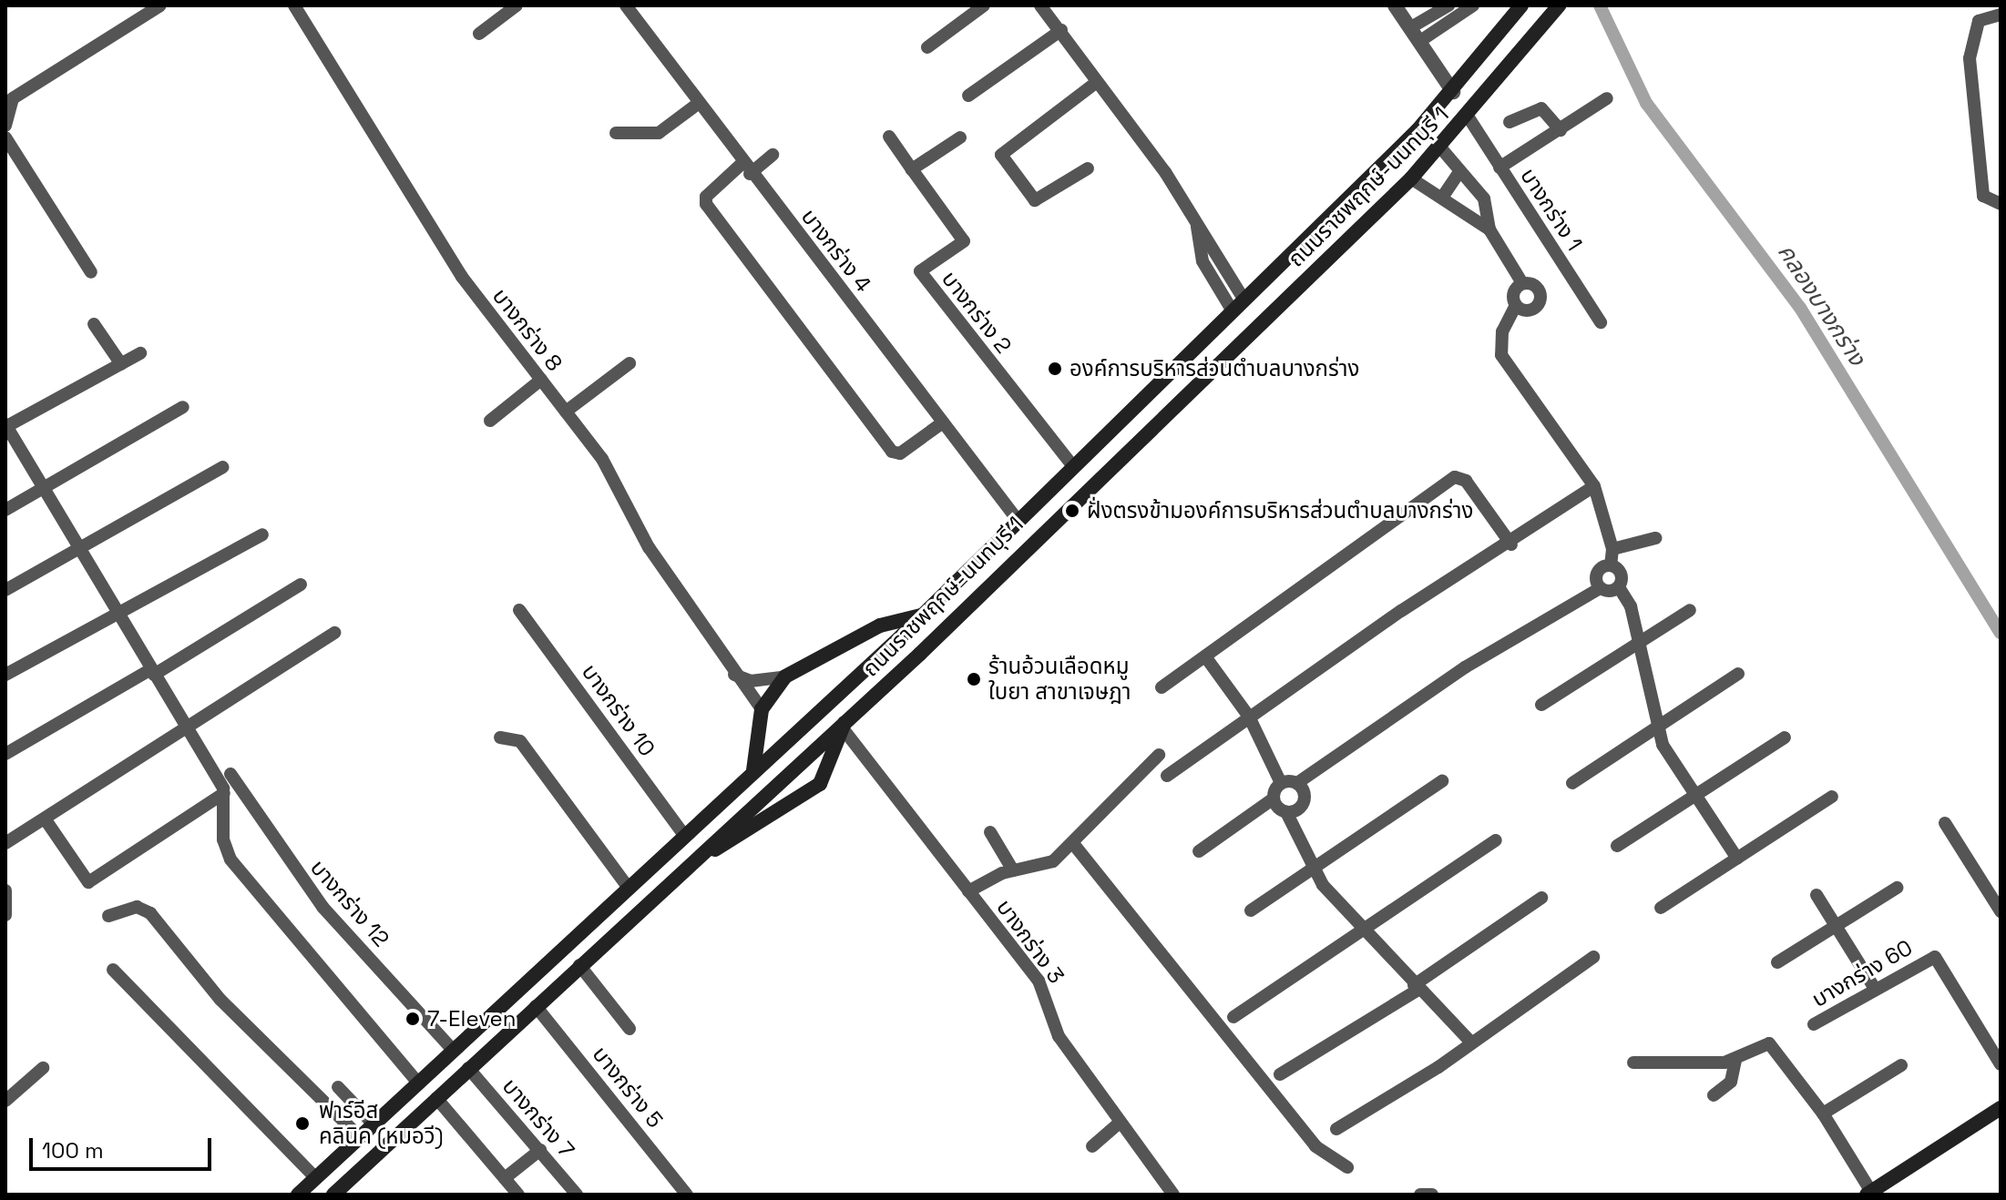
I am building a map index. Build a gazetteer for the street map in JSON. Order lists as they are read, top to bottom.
{
  "streets": {
    "main road": ["ถนนราชพฤกษ์-นนทบุรี 1"],
    "street": [
      "บางกร่าง 1",
      "บางกร่าง 4",
      "บางกร่าง 2",
      "บางกร่าง 8",
      "บางกร่าง 10",
      "บางกร่าง 12",
      "บางกร่าง 3",
      "บางกร่าง 60",
      "บางกร่าง 5",
      "บางกร่าง 7"
    ]
  },
  "crossings": [
    ["ถนนราชพฤกษ์-นนทบุรี 1", "บางกร่าง 1"],
    ["ถนนราชพฤกษ์-นนทบุรี 1", "บางกร่าง 4"],
    ["ถนนราชพฤกษ์-นนทบุรี 1", "บางกร่าง 2"],
    ["ถนนราชพฤกษ์-นนทบุรี 1", "บางกร่าง 10"],
    ["ถนนราชพฤกษ์-นนทบุรี 1", "บางกร่าง 12"],
    ["ถนนราชพฤกษ์-นนทบุรี 1", "บางกร่าง 3"],
    ["ถนนราชพฤกษ์-นนทบุรี 1", "บางกร่าง 5"],
    ["ถนนราชพฤกษ์-นนทบุรี 1", "บางกร่าง 7"]
  ],
  "water": ["คลองบางกร่าง"],
  "places": [
    "องค์การบริหารส่วนตำบลบางกร่าง",
    "ฝั่งตรงข้ามองค์การบริหารส่วนตำบลบางกร่าง",
    "ร้านอ้วนเลือดหมู ใบยา สาขาเจษฎา",
    "7-Eleven",
    "ฟาร์อีส คลินิค (หมอวี)"
  ],
  "scale_bar": "100 m"
}
